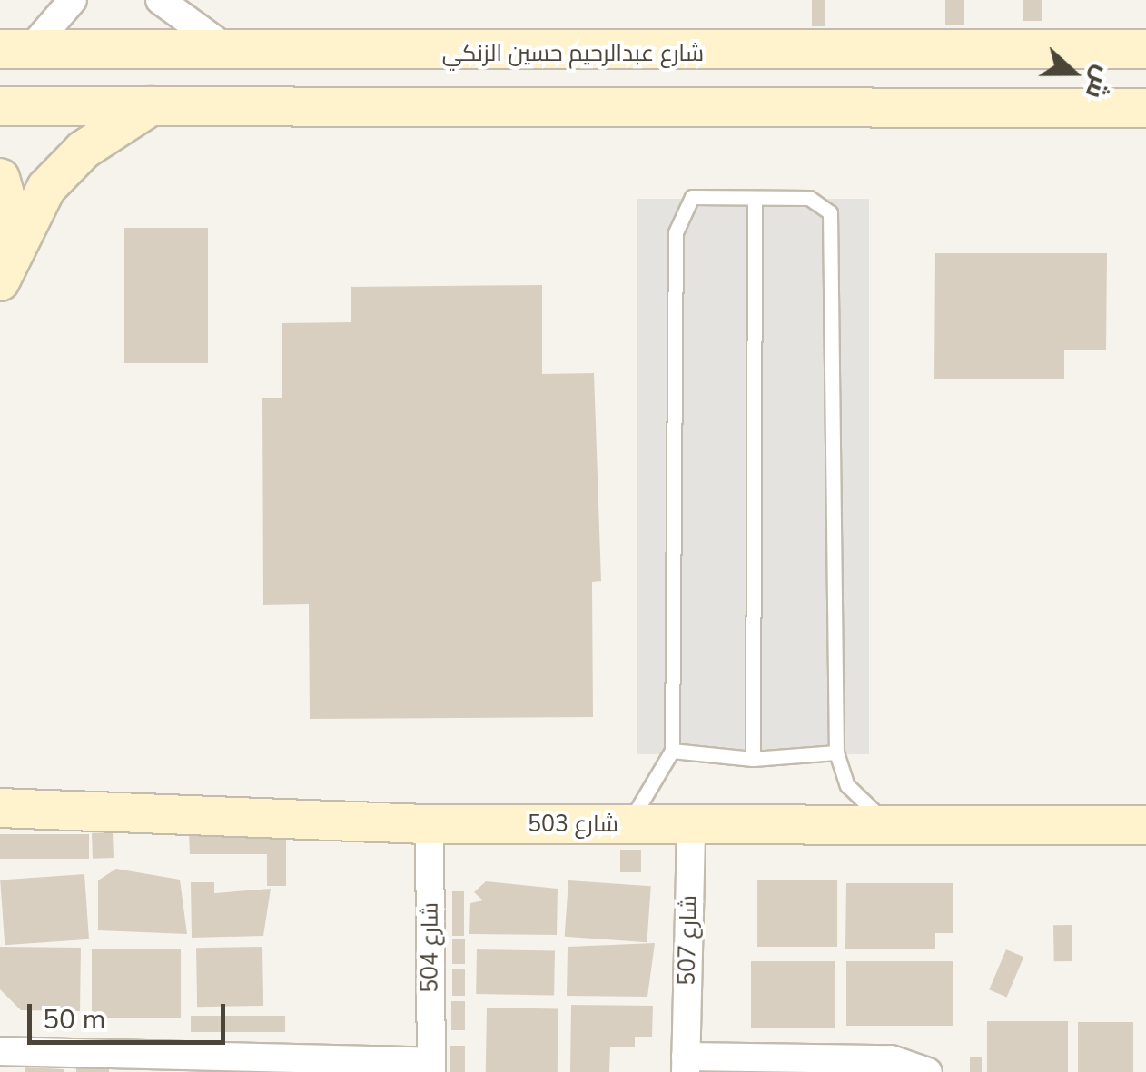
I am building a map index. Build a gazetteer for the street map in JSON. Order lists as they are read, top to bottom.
{
  "streets": {
    "street": [
      "شارع عبدالرحيم حسين الزنكي",
      "شارع 503",
      "شارع 507",
      "شارع 504"
    ]
  },
  "crossings": [
    ["شارع 503", "شارع 507"],
    ["شارع 503", "شارع 504"]
  ],
  "scale_bar": "50 m",
  "north": "right"
}
